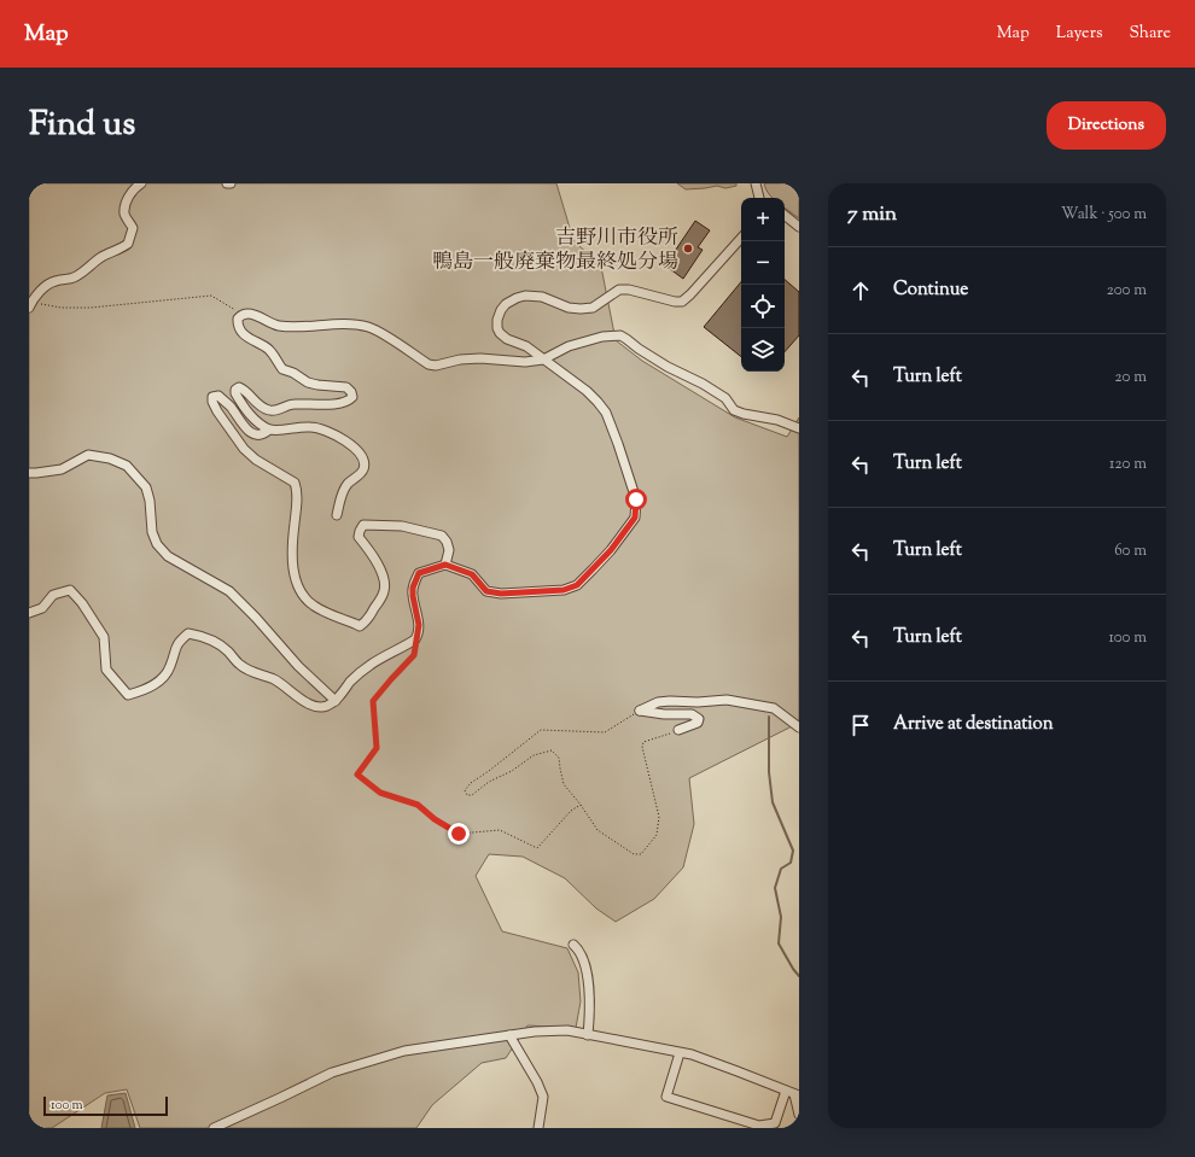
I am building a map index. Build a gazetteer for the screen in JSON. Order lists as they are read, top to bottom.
{
  "places": ["吉野川市役所 鴨島一般廃棄物最終処分場"],
  "scale_bar": "100 m",
  "page": {
    "header": "Map",
    "nav": ["Map", "Layers", "Share"],
    "title": "Find us",
    "buttons": "Directions",
    "heading": ["7 min", "Walk · 500 m"],
    "map_buttons": ["+", "−"],
    "list": [
      ["Continue", "200 m"],
      ["Turn left", "20 m"],
      ["Turn left", "120 m"],
      ["Turn left", "60 m"],
      ["Turn left", "100 m"],
      "Arrive at destination"
    ],
    "scale": "100 m"
  }
}
